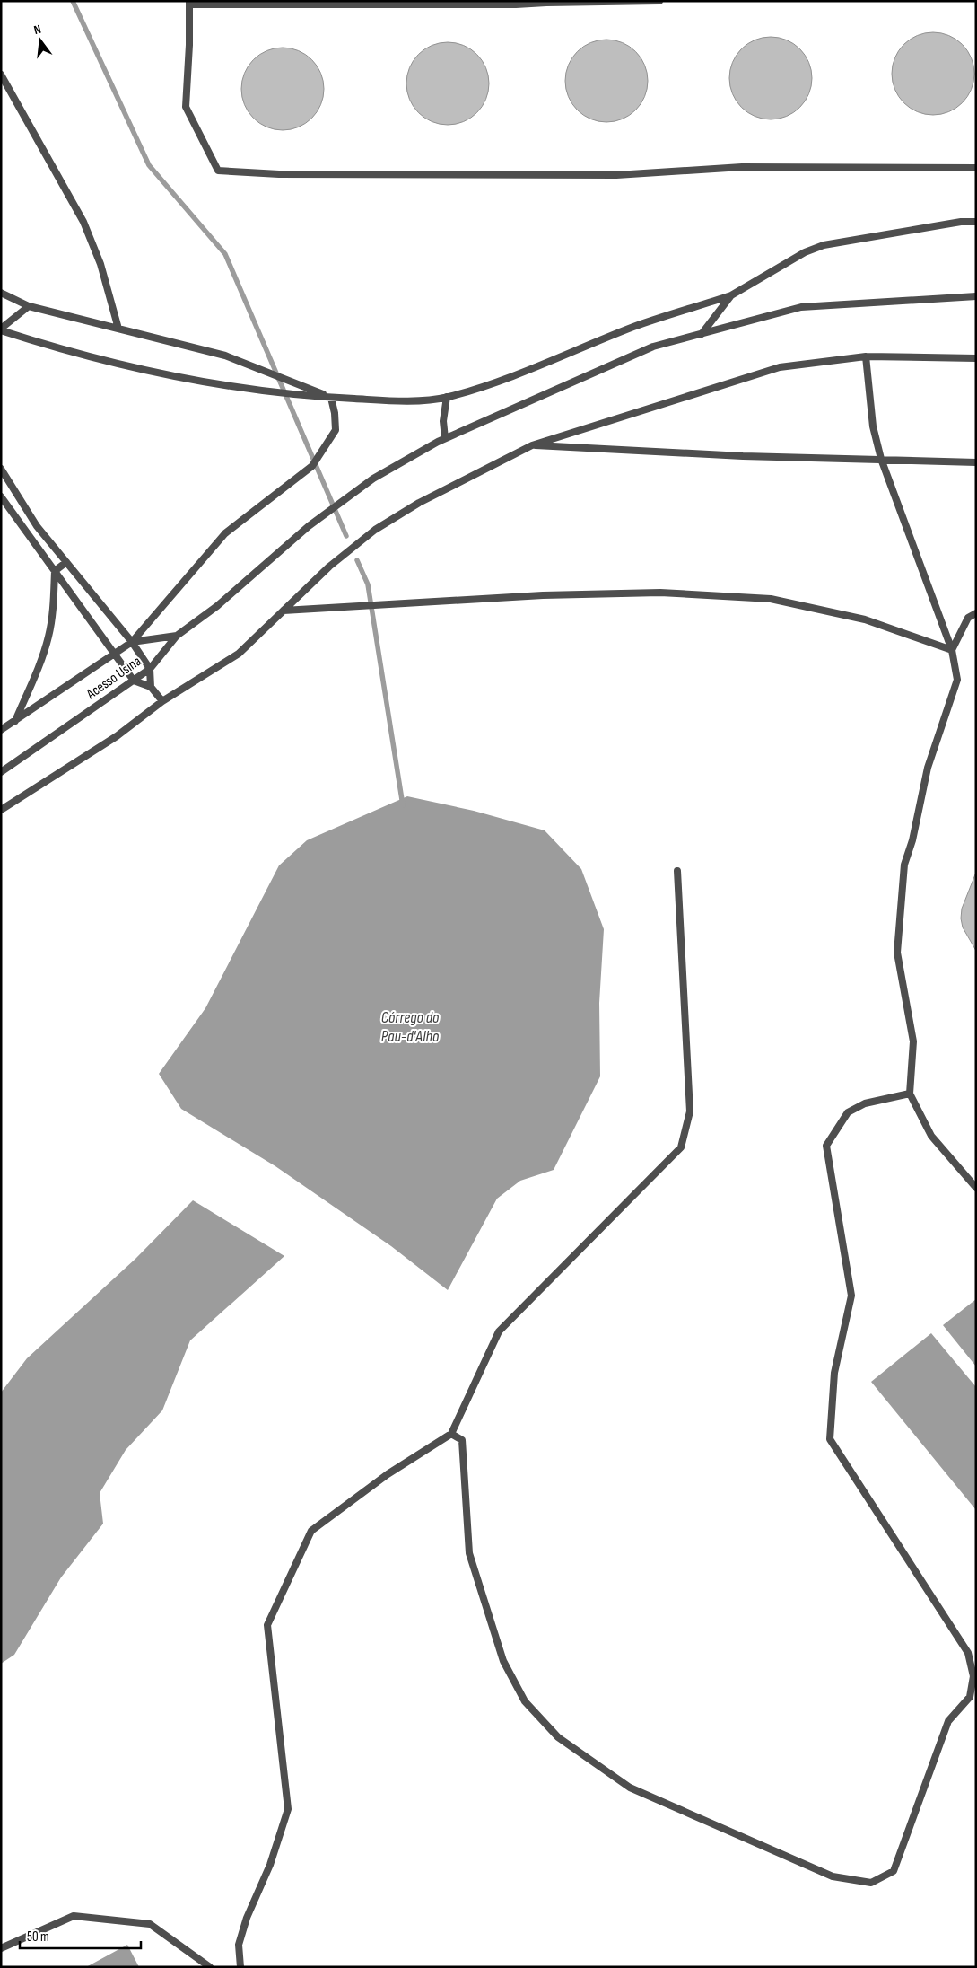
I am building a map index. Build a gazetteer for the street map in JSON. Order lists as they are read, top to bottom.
{
  "streets": {
    "lane": ["Acesso Usina"]
  },
  "water": ["Córrego do Pau-d'Alho"],
  "scale_bar": "50 m",
  "north": "top"
}
